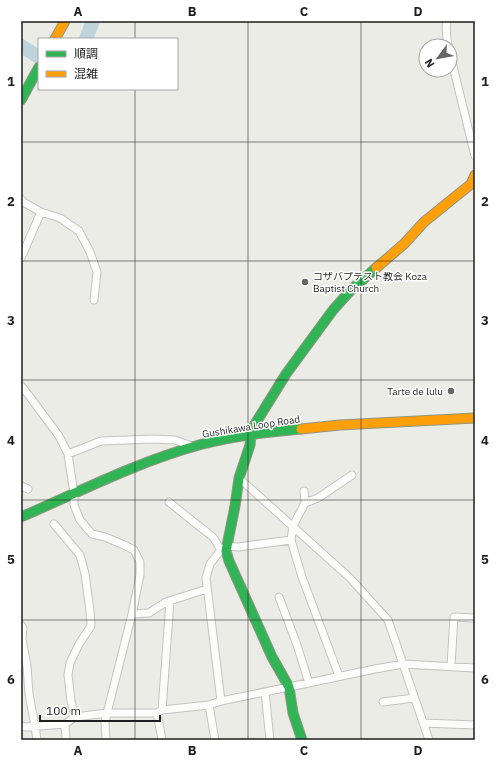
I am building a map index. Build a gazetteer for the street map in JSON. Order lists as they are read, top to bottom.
{
  "streets": {
    "street": ["Gushikawa Loop Road"]
  },
  "places": ["コザバプテスト教会 Koza Baptist Church", "Tarte de lulu"],
  "legend": ["順調", "混雑"],
  "scale_bar": "100 m",
  "north": "bottom left",
  "grid": {
    "columns": [
      "A",
      "B",
      "C",
      "D"
    ],
    "rows": [
      "1",
      "2",
      "3",
      "4",
      "5",
      "6"
    ]
  }
}
